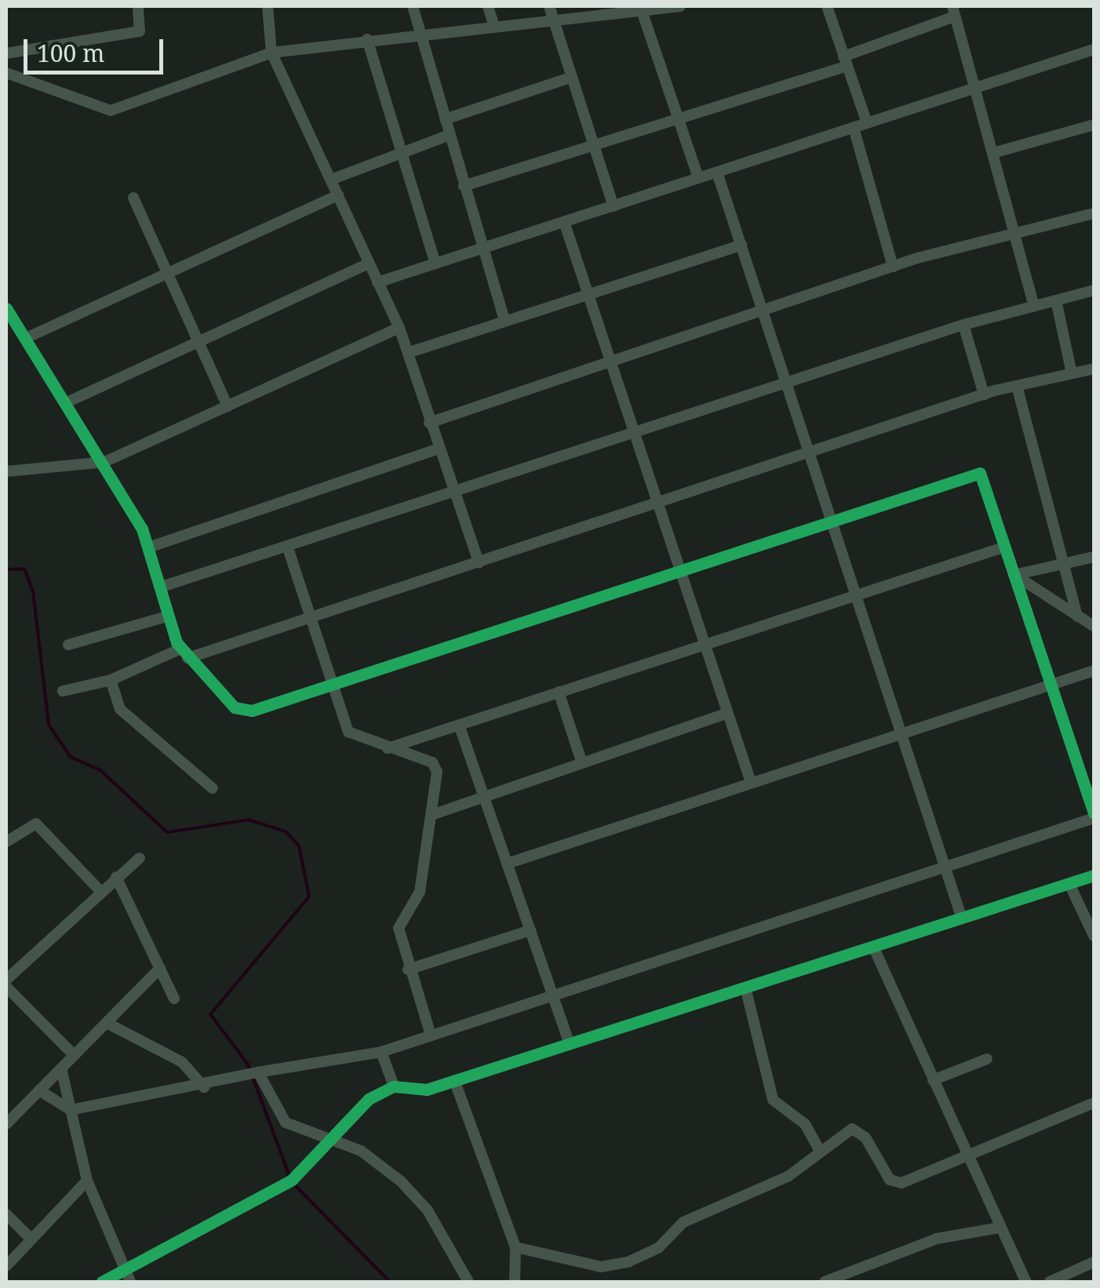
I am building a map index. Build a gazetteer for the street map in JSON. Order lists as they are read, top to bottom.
{
  "scale_bar": "100 m"
}
